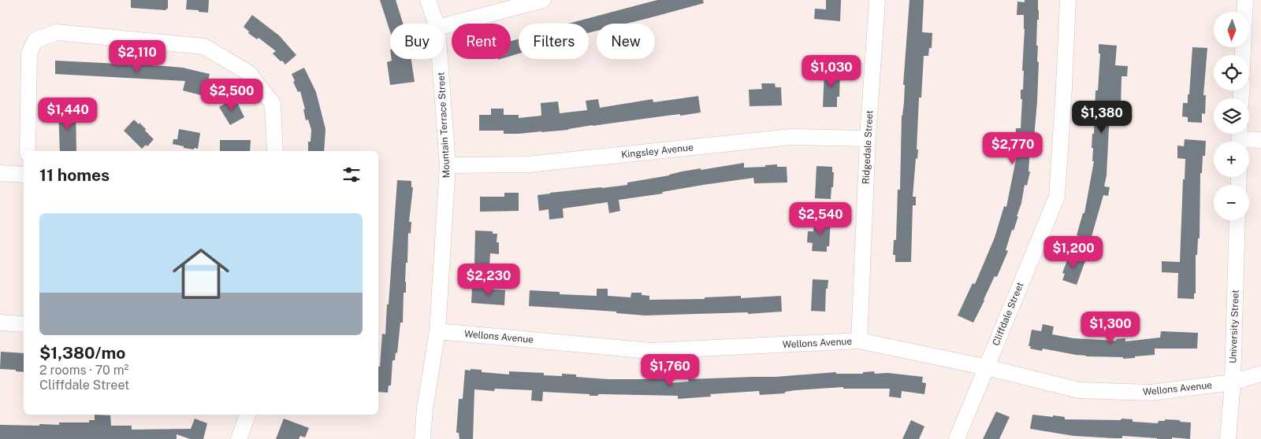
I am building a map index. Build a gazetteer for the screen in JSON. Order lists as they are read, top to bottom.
{
  "streets": {
    "street": [
      "Mountain Terrace Street",
      "Ridgedale Street",
      "Kingsley Avenue",
      "Cliffdale Street",
      "University Street",
      "Wellons Avenue"
    ]
  },
  "crossings": [
    ["Mountain Terrace Street", "Kingsley Avenue"],
    ["Mountain Terrace Street", "Wellons Avenue"],
    ["Ridgedale Street", "Kingsley Avenue"],
    ["Ridgedale Street", "Wellons Avenue"],
    ["Cliffdale Street", "Wellons Avenue"],
    ["University Street", "Wellons Avenue"]
  ],
  "north": "bottom",
  "page": {
    "map_buttons": ["+", "−"],
    "chip": [
      "Buy",
      "Rent",
      "Filters",
      "New"
    ],
    "price": [
      "$2,110",
      "$1,030",
      "$2,500",
      "$1,440",
      "$1,380",
      "$2,770",
      "$2,540",
      "$1,200",
      "$2,230",
      "$1,300",
      "$1,760"
    ],
    "heading": "11 homes",
    "list": [
      {
        "name": "$1,380/mo",
        "note": "2 rooms · 70 m² · Cliffdale Street"
      }
    ]
  }
}
